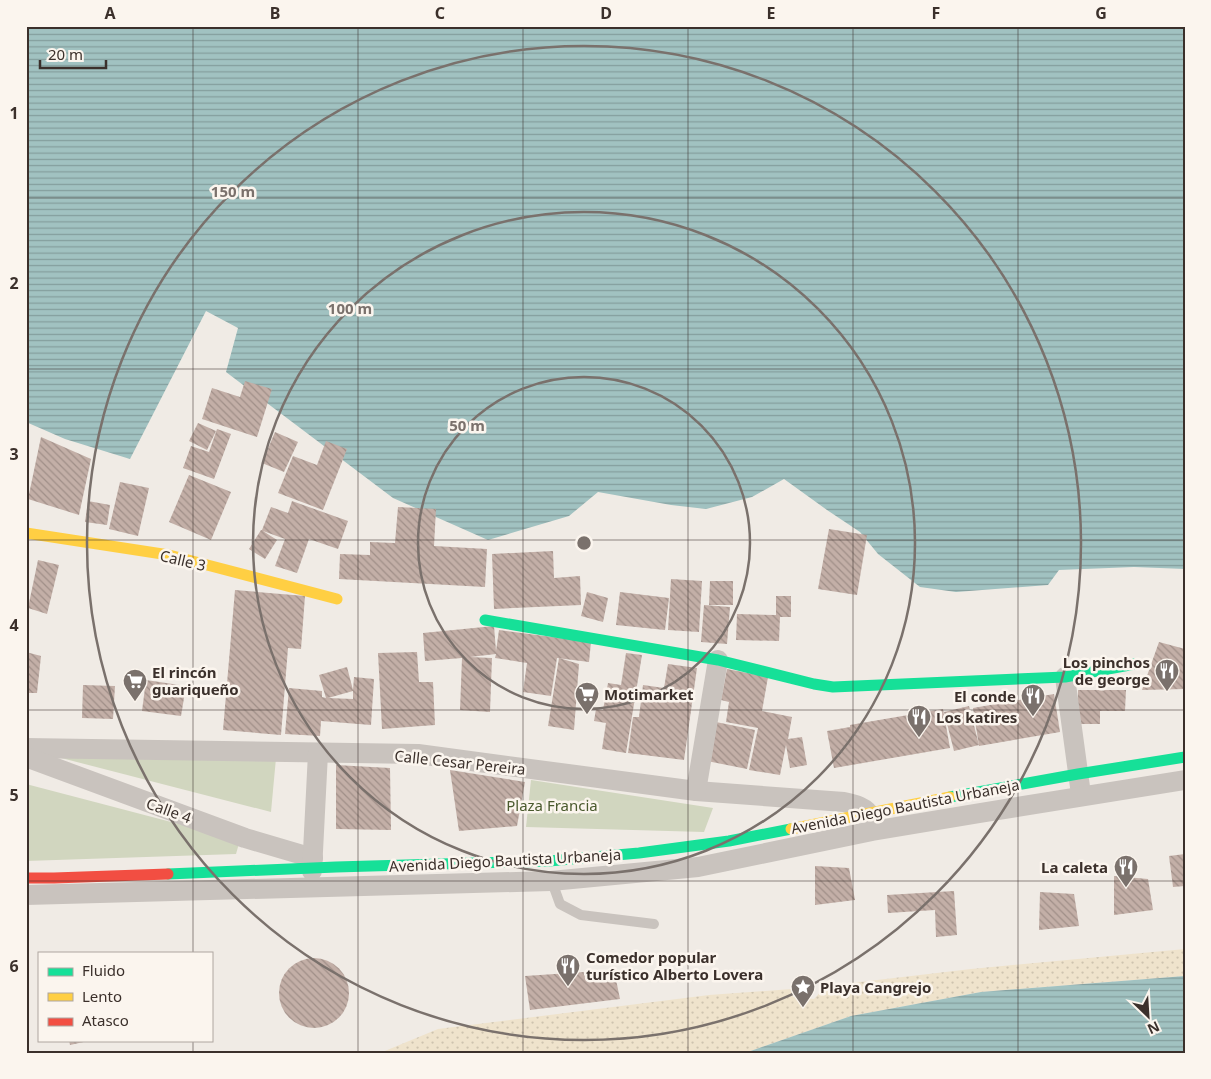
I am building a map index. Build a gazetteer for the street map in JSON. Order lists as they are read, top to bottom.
{
  "streets": {
    "street": [
      "Calle 3",
      "Calle Cesar Pereira",
      "Avenida Diego Bautista Urbaneja",
      "Calle 4"
    ]
  },
  "crossings": [
    ["Calle Cesar Pereira", "Avenida Diego Bautista Urbaneja"],
    ["Avenida Diego Bautista Urbaneja", "Calle 4"]
  ],
  "parks": ["Plaza Francia"],
  "places": {
    "restaurant": [
      "Los pinchos de george",
      "El conde",
      "Los katires",
      "La caleta",
      "Comedor popular turístico Alberto Lovera"
    ],
    "supermarket": ["El rincón guariqueño", "Motimarket"],
    "place": ["Playa Cangrejo"]
  },
  "legend": ["Fluido", "Lento", "Atasco"],
  "scale_bar": "20 m",
  "north": "bottom right",
  "grid": {
    "columns": [
      "A",
      "B",
      "C",
      "D",
      "E",
      "F",
      "G"
    ],
    "rows": [
      "1",
      "2",
      "3",
      "4",
      "5",
      "6"
    ]
  },
  "rings": ["150 m", "100 m", "50 m"]
}
